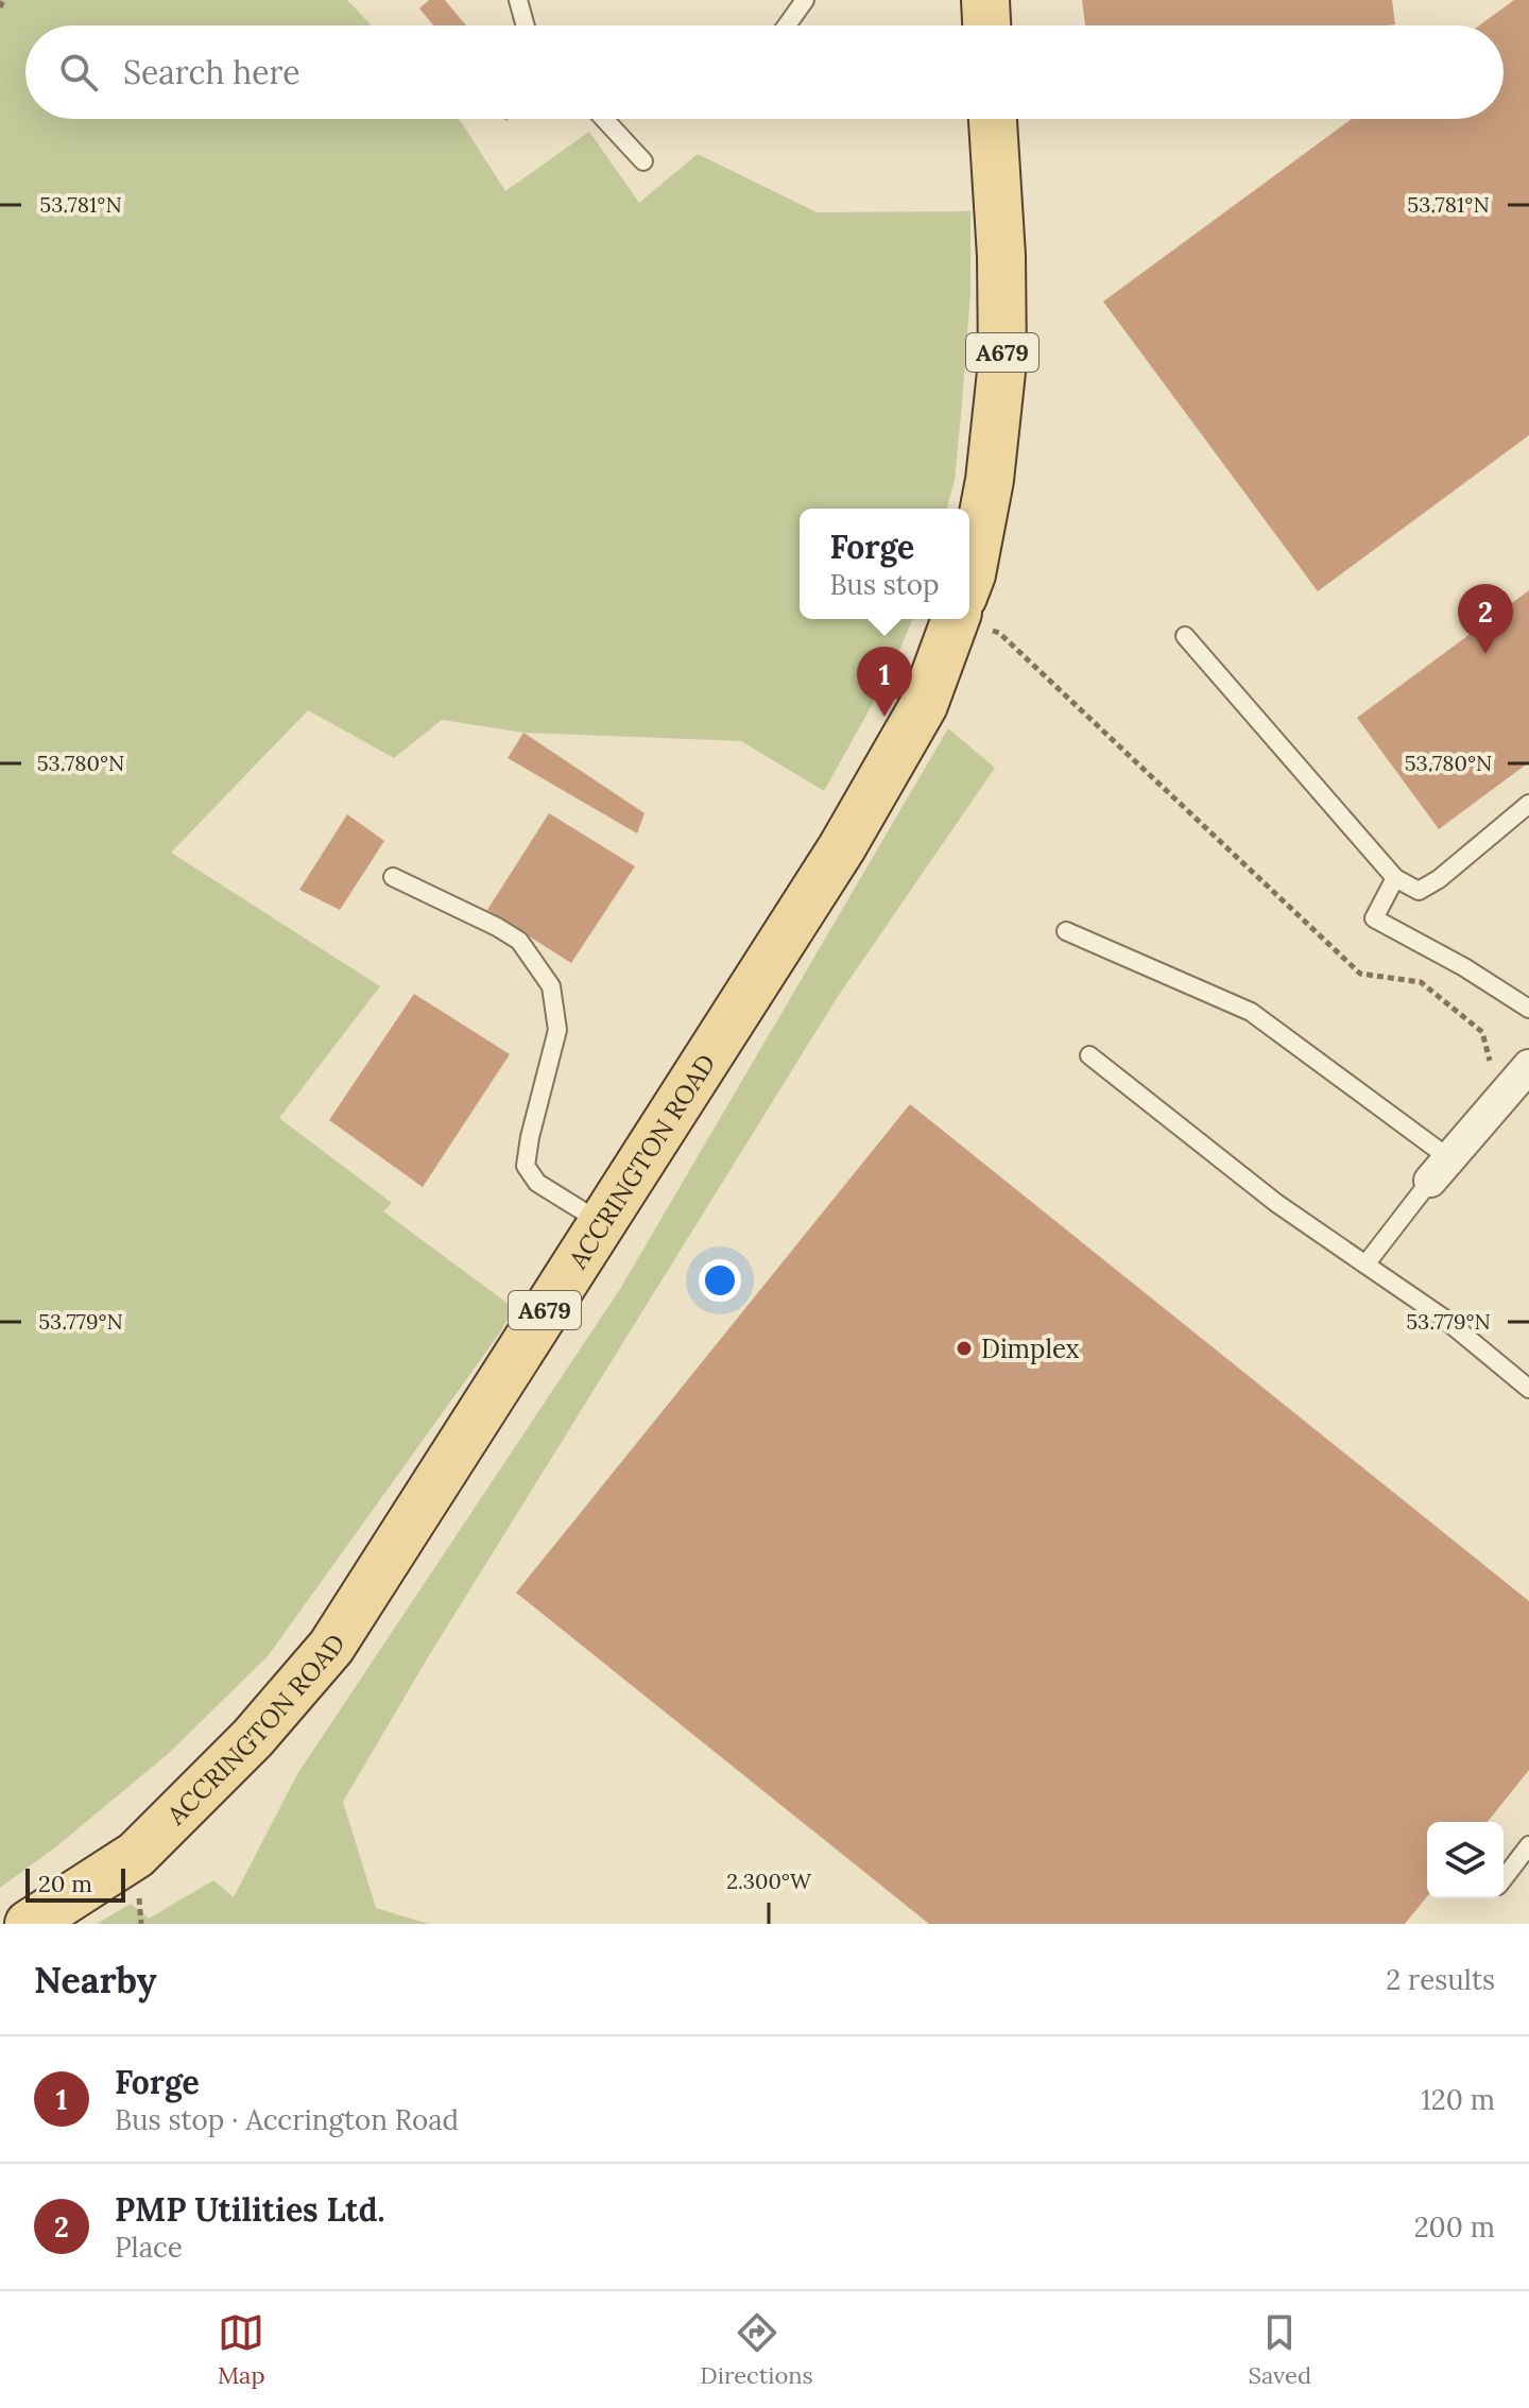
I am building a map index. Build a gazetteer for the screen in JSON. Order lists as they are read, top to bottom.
{
  "streets": {
    "main road": ["A679", "ACCRINGTON ROAD"]
  },
  "places": ["Dimplex"],
  "scale_bar": "20 m",
  "page": {
    "search": "Search here",
    "popup": ["Forge", "Bus stop"],
    "pins": ["2", "1"],
    "scale": "20 m",
    "heading": ["Nearby", "2 results"],
    "list": [
      {
        "mark": "1",
        "name": "Forge",
        "note": "Bus stop · Accrington Road",
        "value": "120 m"
      },
      {
        "mark": "2",
        "name": "PMP Utilities Ltd.",
        "note": "Place",
        "value": "200 m"
      }
    ],
    "nav": ["Map", "Directions", "Saved"]
  },
  "coordinates": [
    "53.781°N",
    "53.780°N",
    "53.779°N",
    "2.300°W"
  ]
}
